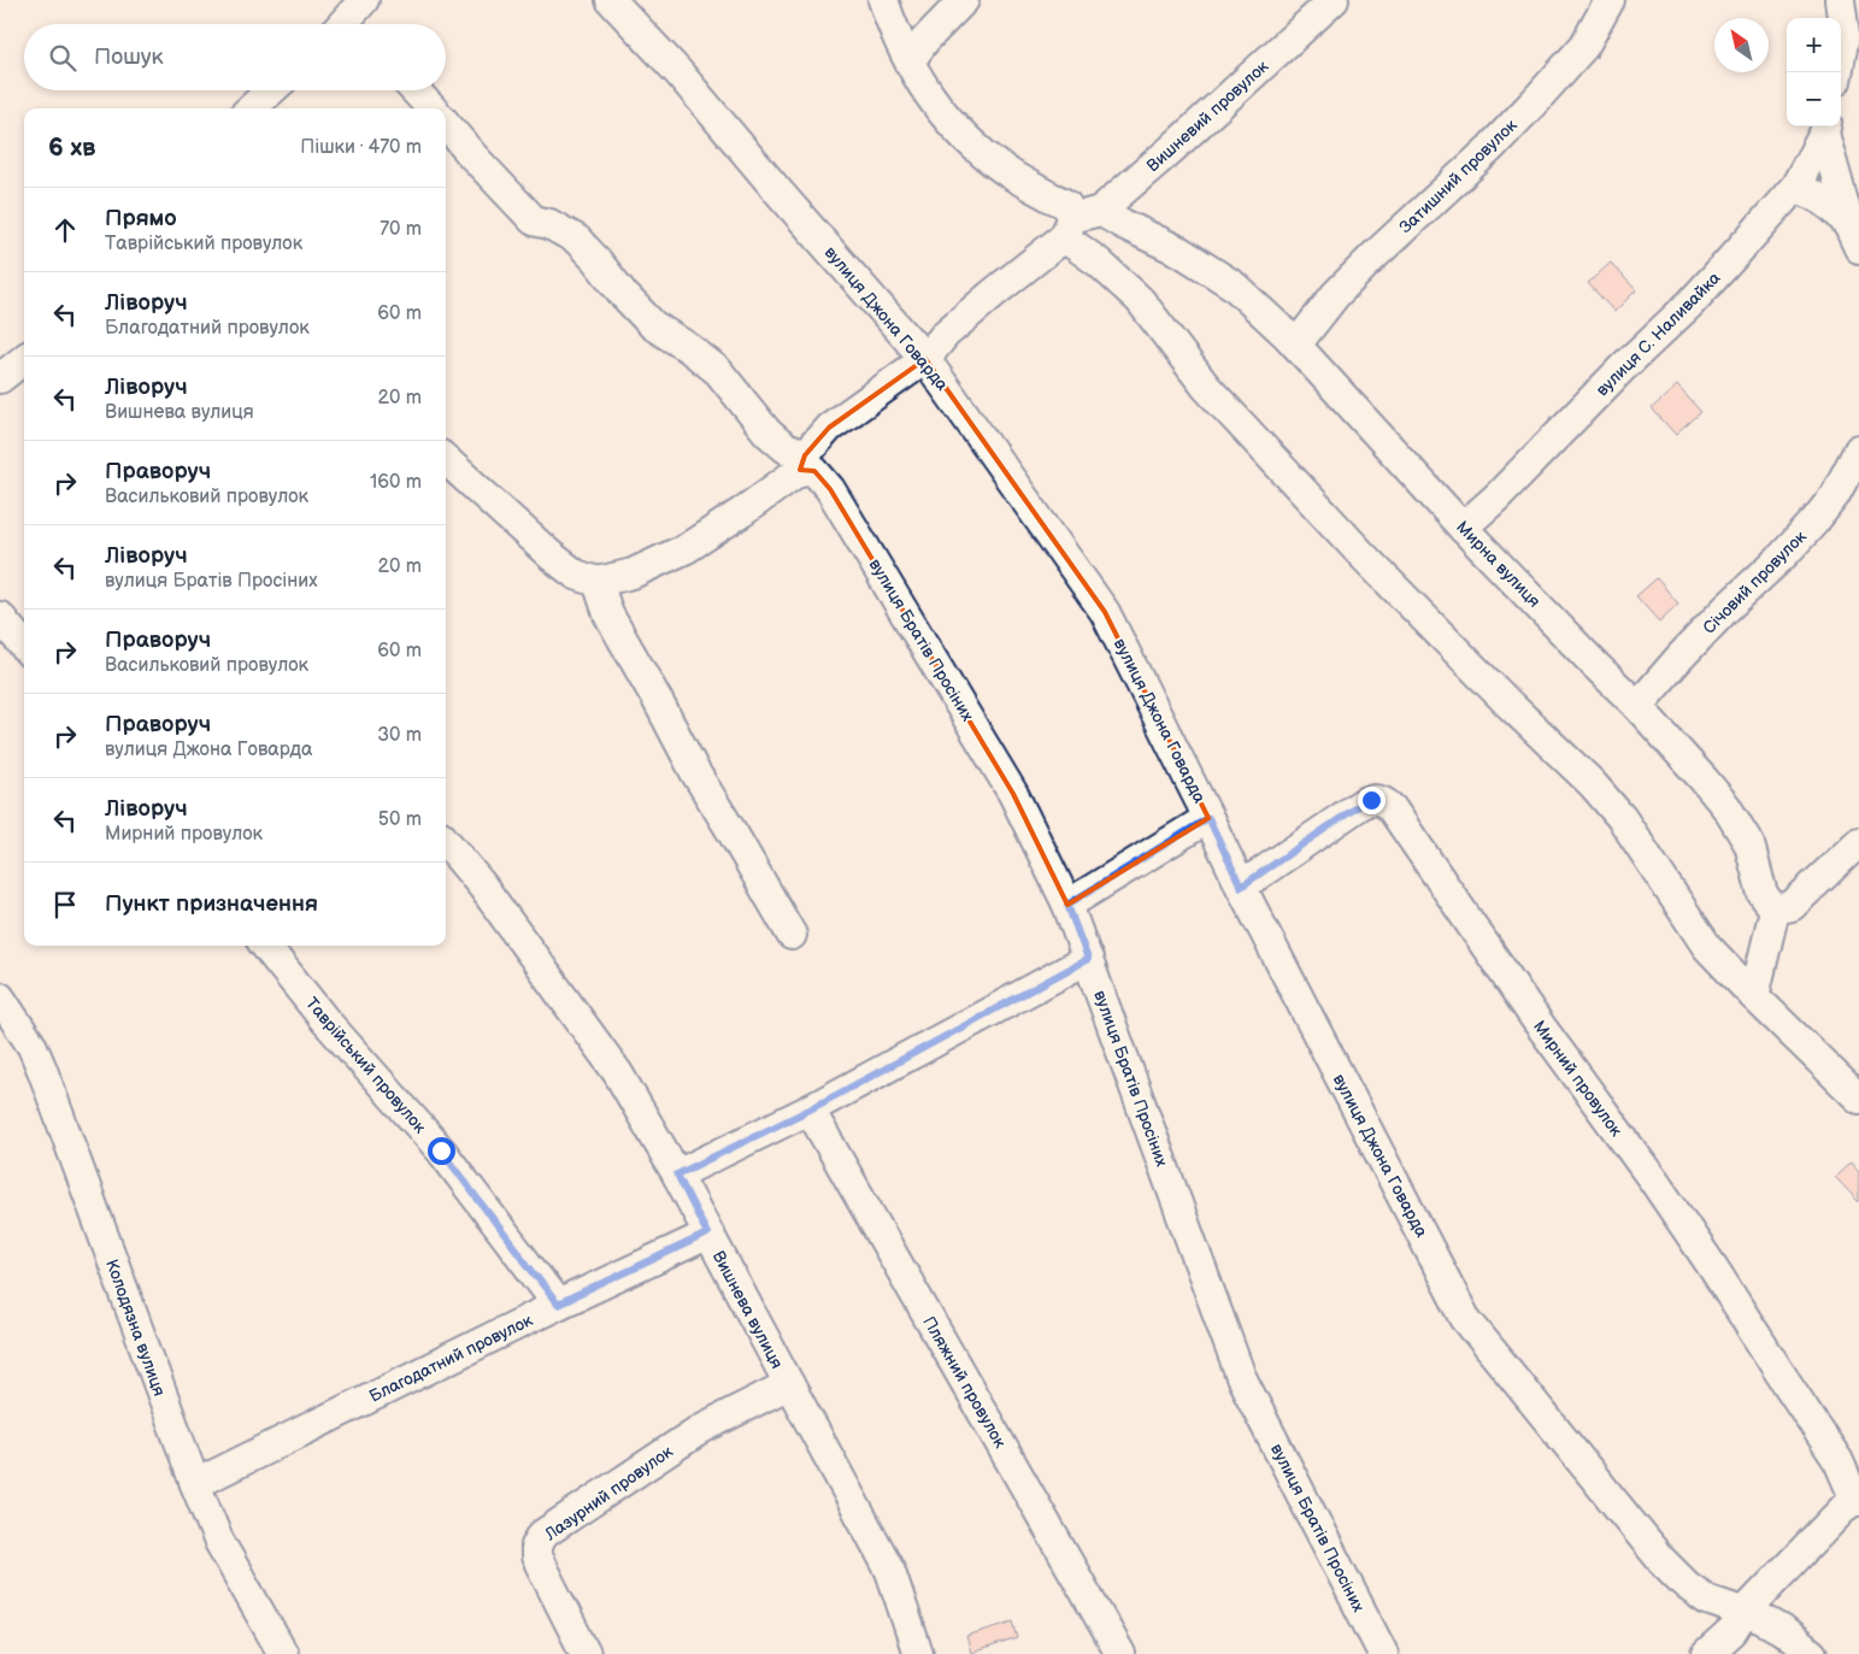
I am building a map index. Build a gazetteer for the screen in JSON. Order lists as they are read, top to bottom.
{
  "streets": {
    "street": [
      "Вишневий провулок",
      "Затишний провулок",
      "вулиця Джона Говарда",
      "вулиця С. Наливайка",
      "Мирна вулиця",
      "Січовий провулок",
      "вулиця Братів Просіних",
      "Таврійський провулок",
      "Мирний провулок",
      "Вишнева вулиця",
      "Колодязна вулиця",
      "Благодатний провулок",
      "Пляжний провулок",
      "Лазурний провулок"
    ]
  },
  "crossings": [
    ["Вишневий провулок", "вулиця Джона Говарда"],
    ["Вишневий провулок", "Мирна вулиця"],
    ["Вишневий провулок", "вулиця Братів Просіних"],
    ["Затишний провулок", "Мирна вулиця"],
    ["вулиця Джона Говарда", "Мирний провулок"],
    ["вулиця С. Наливайка", "Мирна вулиця"],
    ["Мирна вулиця", "Січовий провулок"],
    ["Таврійський провулок", "Благодатний провулок"],
    ["Вишнева вулиця", "Благодатний провулок"],
    ["Вишнева вулиця", "Лазурний провулок"],
    ["Колодязна вулиця", "Благодатний провулок"]
  ],
  "north": "top left",
  "page": {
    "map_buttons": ["+", "−"],
    "search": "Пошук",
    "heading": ["6 хв", "Пішки · 470 m"],
    "list": [
      ["Прямо", "Таврійський провулок", "70 m"],
      ["Ліворуч", "Благодатний провулок", "60 m"],
      ["Ліворуч", "Вишнева вулиця", "20 m"],
      ["Праворуч", "Васильковий провулок", "160 m"],
      ["Ліворуч", "вулиця Братів Просіних", "20 m"],
      ["Праворуч", "Васильковий провулок", "60 m"],
      ["Праворуч", "вулиця Джона Говарда", "30 m"],
      ["Ліворуч", "Мирний провулок", "50 m"],
      "Пункт призначення"
    ]
  }
}
